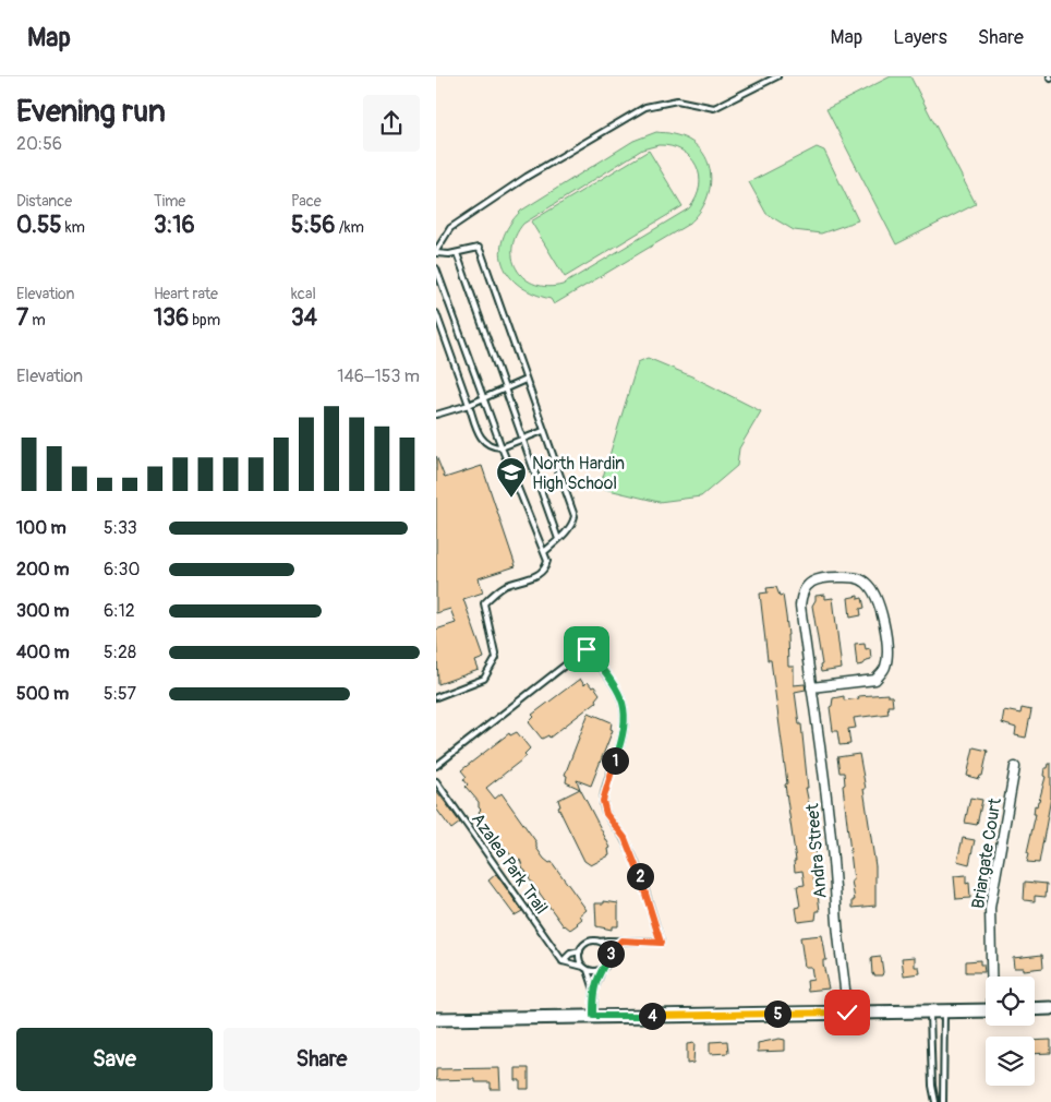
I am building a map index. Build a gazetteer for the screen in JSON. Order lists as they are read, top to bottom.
{
  "streets": {
    "street": ["Andra Street", "Briargate Court"],
    "lane": ["Azalea Park Trail"]
  },
  "places": {
    "school or university": ["North Hardin High School"]
  },
  "page": {
    "header": "Map",
    "nav": ["Map", "Layers", "Share"],
    "heading": ["Evening run", "20:56"],
    "stats": [
      ["Distance", "0.55 km"],
      ["Time", "3:16"],
      ["Pace", "5:56 /km"],
      ["Elevation", "7 m"],
      ["Heart rate", "136 bpm"],
      ["kcal", "34"]
    ],
    "chart": ["Elevation", "146–153 m"],
    "list": [
      {
        "name": "100 m",
        "note": "5:33"
      },
      {
        "name": "200 m",
        "note": "6:30"
      },
      {
        "name": "300 m",
        "note": "6:12"
      },
      {
        "name": "400 m",
        "note": "5:28"
      },
      {
        "name": "500 m",
        "note": "5:57"
      }
    ],
    "pins": [
      "1",
      "2",
      "3",
      "5",
      "4"
    ],
    "buttons": ["Save", "Share"]
  }
}
